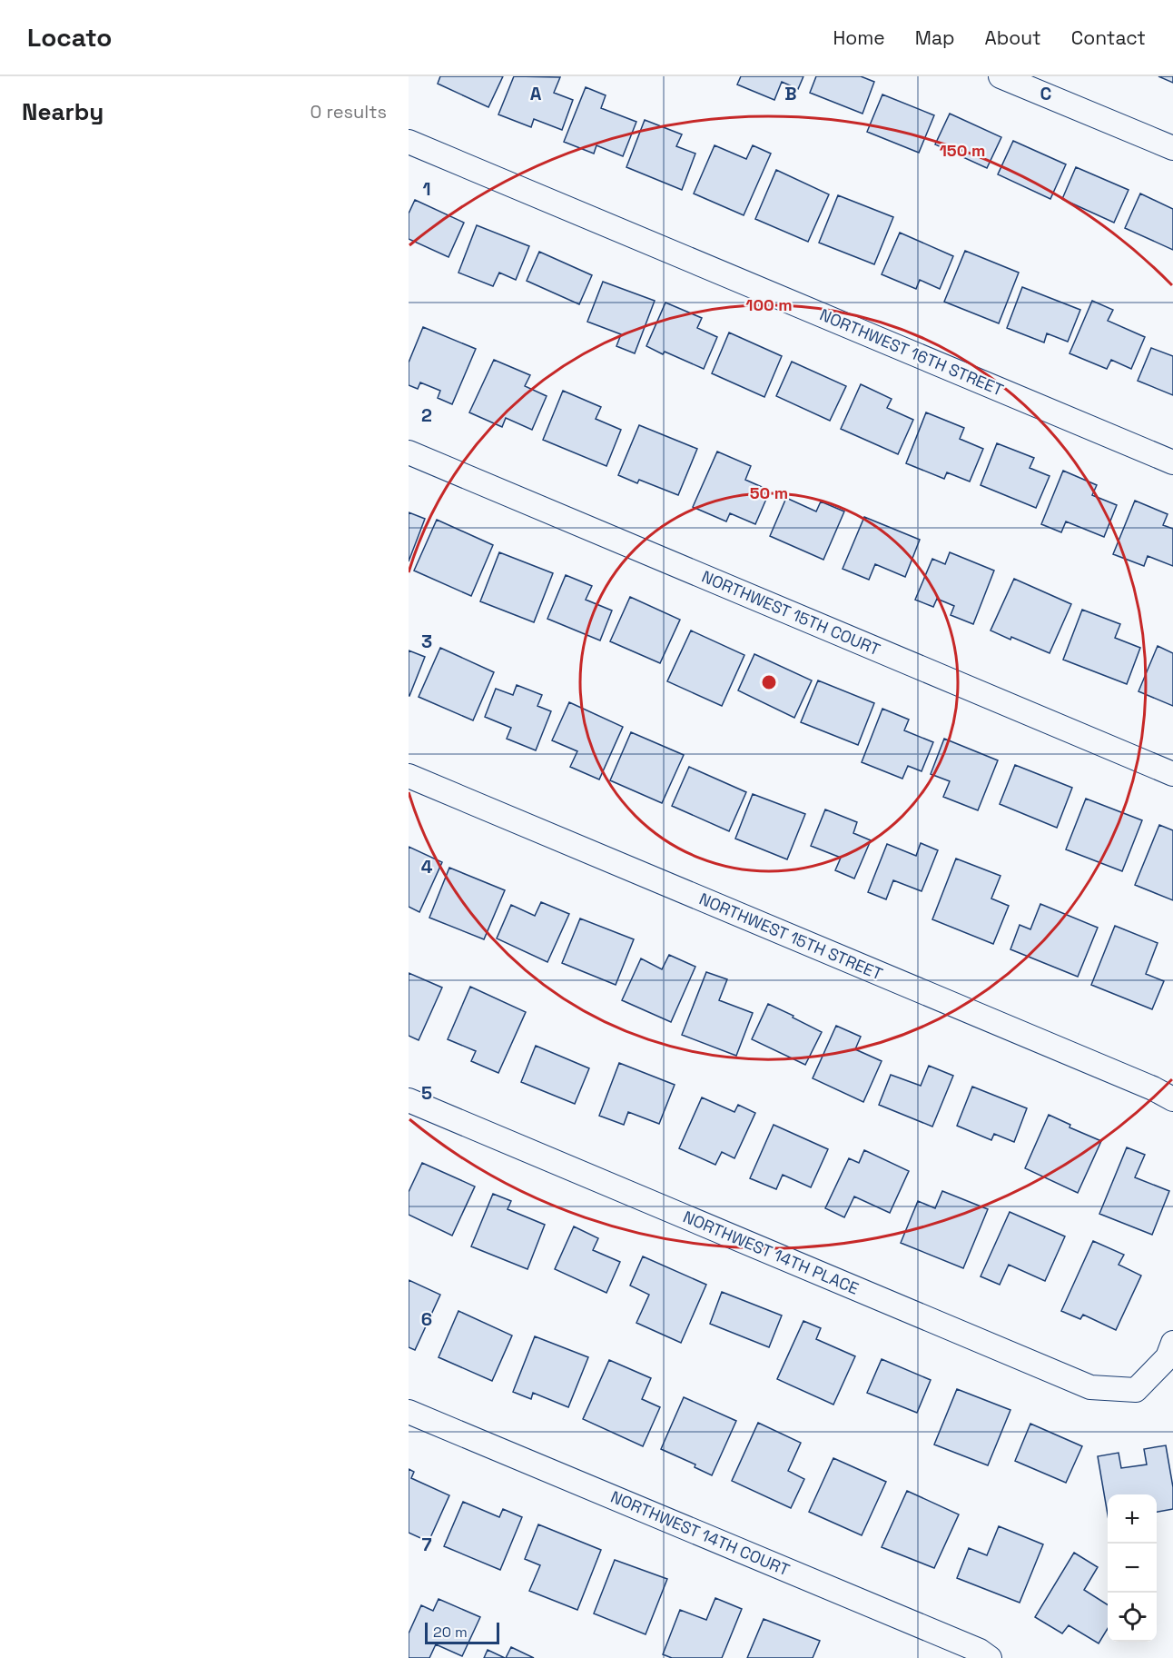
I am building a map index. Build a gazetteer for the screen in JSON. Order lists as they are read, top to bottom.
{
  "streets": {
    "street": [
      "NORTHWEST 16TH STREET",
      "NORTHWEST 15TH COURT",
      "NORTHWEST 15TH STREET",
      "NORTHWEST 14TH PLACE",
      "NORTHWEST 14TH COURT"
    ]
  },
  "scale_bar": "20 m",
  "page": {
    "header": "Locato",
    "nav": [
      "Home",
      "Map",
      "About",
      "Contact"
    ],
    "heading": ["Nearby", "0 results"],
    "map_buttons": ["+", "−"],
    "scale": "20 m"
  },
  "grid": {
    "columns": ["A", "B", "C"],
    "rows": [
      "1",
      "2",
      "3",
      "4",
      "5",
      "6",
      "7"
    ]
  },
  "rings": ["150 m", "100 m", "50 m"]
}
